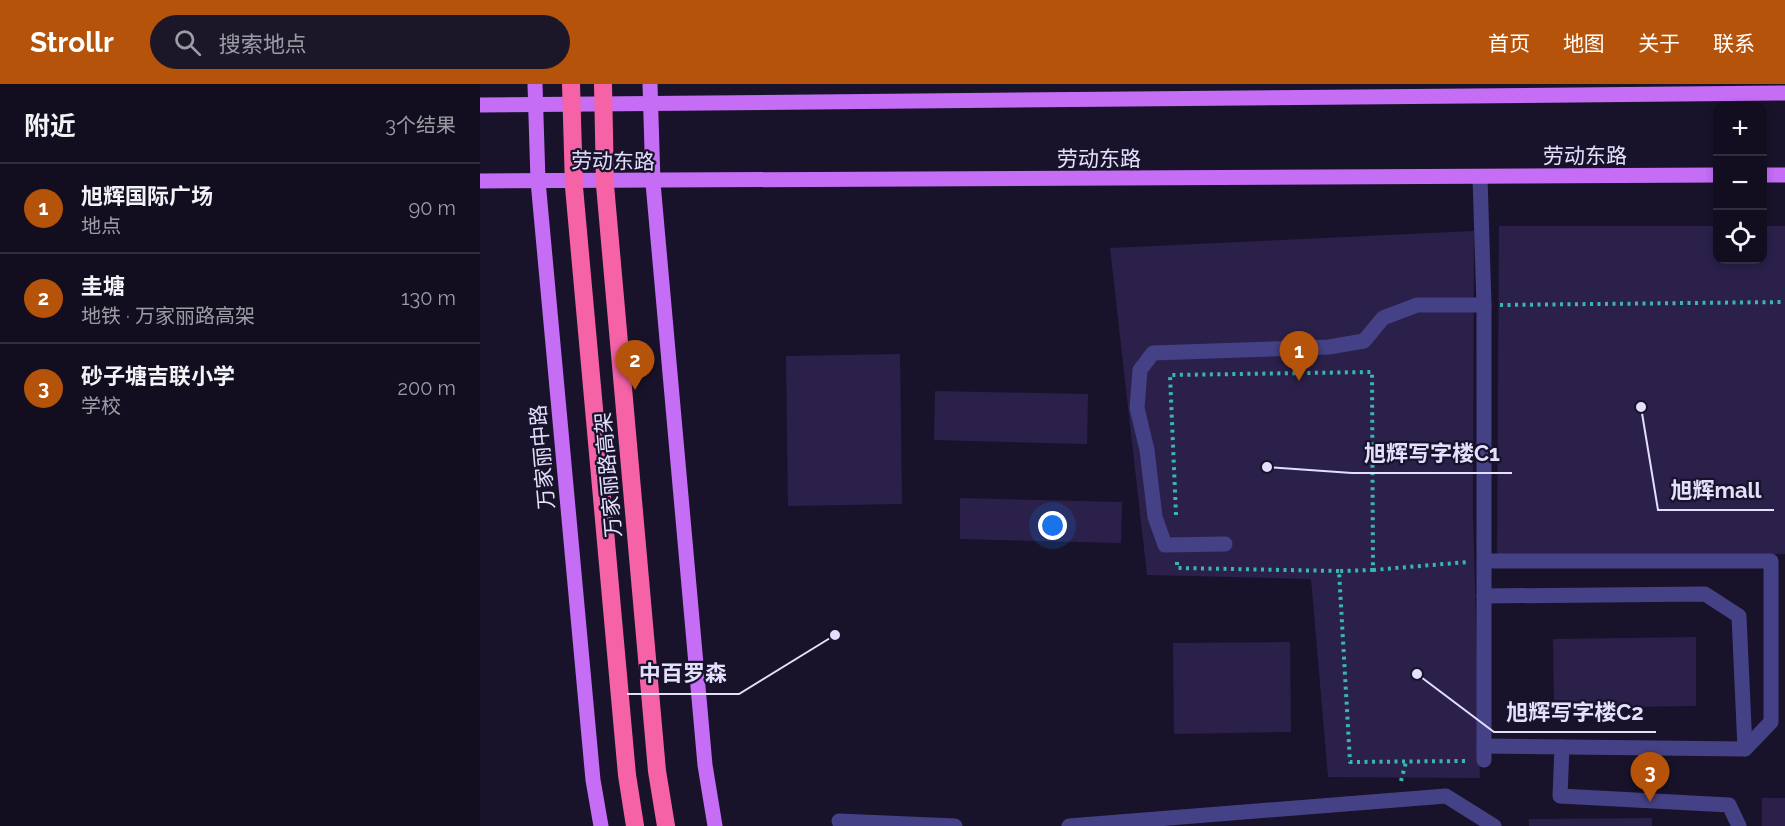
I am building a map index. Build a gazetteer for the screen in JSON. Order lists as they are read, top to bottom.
{
  "streets": {
    "highway": ["万家丽路高架"],
    "main road": ["劳动东路", "万家丽中路"]
  },
  "crossings": [
    ["劳动东路", "万家丽中路"]
  ],
  "places": [
    "旭辉mall",
    "旭辉写字楼C1",
    "中百罗森",
    "旭辉写字楼C2"
  ],
  "page": {
    "header": "Strollr",
    "search": "搜索地点",
    "nav": [
      "首页",
      "地图",
      "关于",
      "联系"
    ],
    "heading": ["附近", "3个结果"],
    "map_buttons": ["+", "−"],
    "list": [
      {
        "mark": "1",
        "name": "旭辉国际广场",
        "note": "地点",
        "value": "90 m"
      },
      {
        "mark": "2",
        "name": "圭塘",
        "note": "地铁 · 万家丽路高架",
        "value": "130 m"
      },
      {
        "mark": "3",
        "name": "砂子塘吉联小学",
        "note": "学校",
        "value": "200 m"
      }
    ],
    "pins": ["1", "2", "3"]
  }
}
